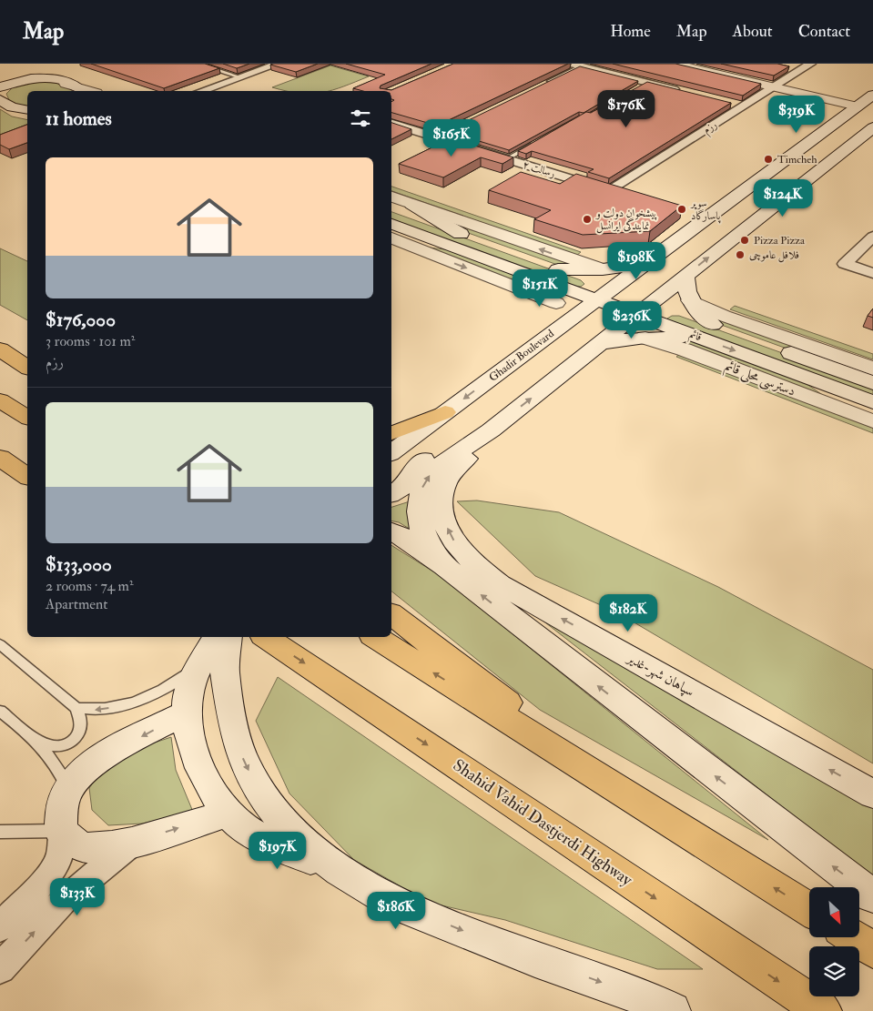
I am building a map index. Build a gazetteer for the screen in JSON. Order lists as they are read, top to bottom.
{
  "streets": {
    "highway": ["Shahid Vahid Dastjerdi Highway"],
    "main road": [
      "قائم",
      "Ghadir Boulevard",
      "دسترسی محلی قائم",
      "سپاهان شهر-غدیر"
    ],
    "street": ["رزم", "رسالت ۲"]
  },
  "crossings": [
    ["رزم", "رسالت ۲"],
    ["قائم", "Ghadir Boulevard"]
  ],
  "places": [
    "Timcheh",
    "سوپر پاسارگاد",
    "پیشخوان دولت و نمایندگی ایرانسل",
    "Pizza Pizza",
    "فلافل عاموچی"
  ],
  "north": "bottom right",
  "page": {
    "header": "Map",
    "nav": [
      "Home",
      "Map",
      "About",
      "Contact"
    ],
    "price": [
      "$176K",
      "$319K",
      "$165K",
      "$124K",
      "$198K",
      "$151K",
      "$236K",
      "$182K",
      "$197K",
      "$133K",
      "$186K"
    ],
    "heading": "11 homes",
    "list": [
      {
        "name": "$176,000",
        "note": "3 rooms · 101 m² · رزم"
      },
      {
        "name": "$133,000",
        "note": "2 rooms · 74 m² · Apartment"
      }
    ]
  }
}
